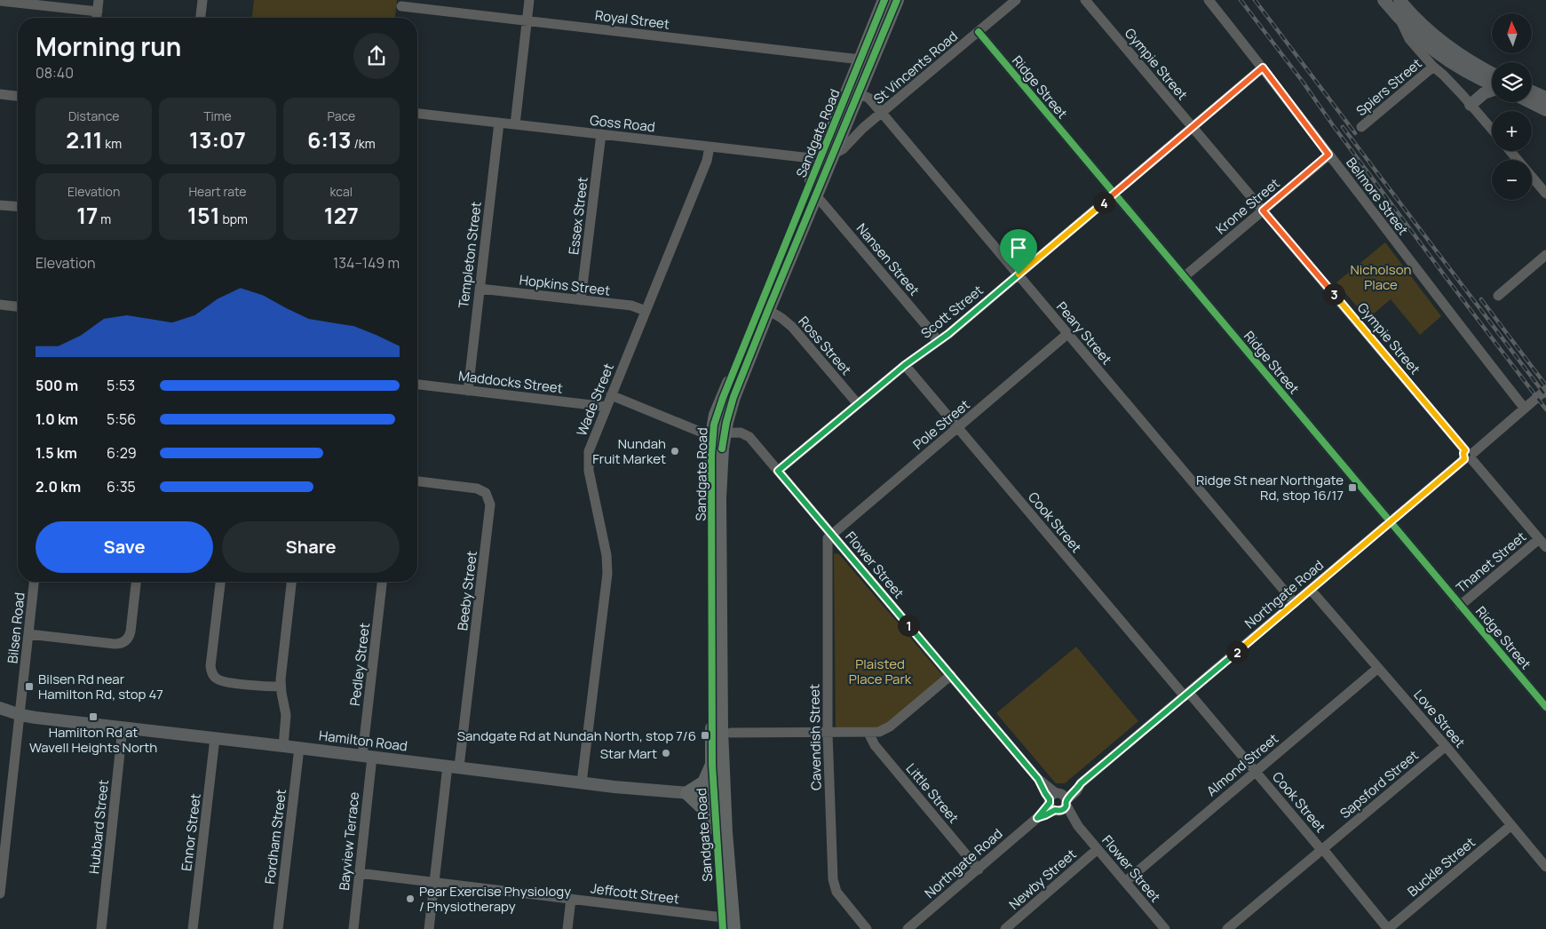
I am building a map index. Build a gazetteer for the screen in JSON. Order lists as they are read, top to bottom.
{
  "streets": {
    "highway": ["Sandgate Road"],
    "main road": ["Hamilton Road"],
    "street": [
      "Royal Street",
      "Gympie Street",
      "St Vincents Road",
      "Ridge Street",
      "Spiers Street",
      "Goss Road",
      "Belmore Street",
      "Krone Street",
      "Essex Street",
      "Templeton Street",
      "Nansen Street",
      "Hopkins Street",
      "Scott Street",
      "Peary Street",
      "Ross Street",
      "Maddocks Street",
      "Wade Street",
      "Pole Street",
      "Cook Street",
      "Thanet Street",
      "Flower Street",
      "Beeby Street",
      "Northgate Road",
      "Bilsen Road",
      "Pedley Street",
      "Love Street",
      "Cavendish Street",
      "Almond Street",
      "Sapsford Street",
      "Little Street",
      "Hubbard Street",
      "Ennor Street",
      "Fordham Street",
      "Bayview Terrace",
      "Buckle Street",
      "Newby Street",
      "Jeffcott Street"
    ]
  },
  "crossings": [
    ["Royal Street", "Sandgate Road"],
    ["Gympie Street", "Krone Street"],
    ["Gympie Street", "Scott Street"],
    ["Gympie Street", "Thanet Street"],
    ["Gympie Street", "Northgate Road"],
    ["St Vincents Road", "Ridge Street"],
    ["St Vincents Road", "Goss Road"],
    ["St Vincents Road", "Sandgate Road"],
    ["St Vincents Road", "Peary Street"],
    ["Ridge Street", "Krone Street"],
    ["Ridge Street", "Scott Street"],
    ["Ridge Street", "Thanet Street"],
    ["Ridge Street", "Northgate Road"],
    ["Goss Road", "Sandgate Road"],
    ["Goss Road", "Essex Street"],
    ["Goss Road", "Templeton Street"],
    ["Goss Road", "Wade Street"],
    ["Sandgate Road", "Nansen Street"],
    ["Sandgate Road", "Peary Street"],
    ["Sandgate Road", "Ross Street"],
    ["Sandgate Road", "Flower Street"],
    ["Sandgate Road", "Hamilton Road"],
    ["Sandgate Road", "Jeffcott Street"],
    ["Belmore Street", "Krone Street"],
    ["Belmore Street", "Scott Street"],
    ["Belmore Street", "Northgate Road"],
    ["Essex Street", "Hopkins Street"],
    ["Templeton Street", "Hopkins Street"],
    ["Templeton Street", "Maddocks Street"],
    ["Nansen Street", "Scott Street"],
    ["Hopkins Street", "Wade Street"],
    ["Scott Street", "Peary Street"],
    ["Scott Street", "Ross Street"],
    ["Scott Street", "Cook Street"],
    ["Scott Street", "Flower Street"],
    ["Peary Street", "Pole Street"],
    ["Peary Street", "Northgate Road"],
    ["Maddocks Street", "Wade Street"],
    ["Wade Street", "Hamilton Road"],
    ["Pole Street", "Cook Street"],
    ["Pole Street", "Flower Street"],
    ["Pole Street", "Cavendish Street"],
    ["Cook Street", "Northgate Road"],
    ["Cook Street", "Almond Street"],
    ["Cook Street", "Sapsford Street"],
    ["Cook Street", "Buckle Street"],
    ["Flower Street", "Northgate Road"],
    ["Flower Street", "Cavendish Street"],
    ["Flower Street", "Almond Street"],
    ["Flower Street", "Newby Street"],
    ["Beeby Street", "Hamilton Road"],
    ["Beeby Street", "Jeffcott Street"],
    ["Northgate Road", "Love Street"],
    ["Northgate Road", "Little Street"],
    ["Bilsen Road", "Hamilton Road"],
    ["Pedley Street", "Hamilton Road"],
    ["Pedley Street", "Bayview Terrace"],
    ["Love Street", "Almond Street"],
    ["Love Street", "Sapsford Street"],
    ["Love Street", "Buckle Street"],
    ["Hamilton Road", "Hubbard Street"],
    ["Hamilton Road", "Ennor Street"],
    ["Hamilton Road", "Fordham Street"],
    ["Hamilton Road", "Bayview Terrace"],
    ["Bayview Terrace", "Jeffcott Street"]
  ],
  "parks": ["Nicholson Place", "Plaisted Place Park"],
  "places": {
    "other": ["Nundah Fruit Market", "Star Mart", "Pear Exercise Physiology / Physiotherapy"],
    "transit": [
      "Ridge St near Northgate Rd, stop 16/17",
      "Bilsen Rd near Hamilton Rd, stop 47",
      "Hamilton Rd at Wavell Heights North",
      "Sandgate Rd at Nundah North, stop 7/6"
    ]
  },
  "north": "top",
  "page": {
    "map_buttons": ["+", "−"],
    "heading": ["Morning run", "08:40"],
    "stats": [
      ["Distance", "2.11 km"],
      ["Time", "13:07"],
      ["Pace", "6:13 /km"],
      ["Elevation", "17 m"],
      ["Heart rate", "151 bpm"],
      ["kcal", "127"]
    ],
    "pins": [
      "4",
      "3",
      "1",
      "2"
    ],
    "chart": ["Elevation", "134–149 m"],
    "list": [
      {
        "name": "500 m",
        "note": "5:53"
      },
      {
        "name": "1.0 km",
        "note": "5:56"
      },
      {
        "name": "1.5 km",
        "note": "6:29"
      },
      {
        "name": "2.0 km",
        "note": "6:35"
      }
    ],
    "buttons": ["Save", "Share"]
  }
}
